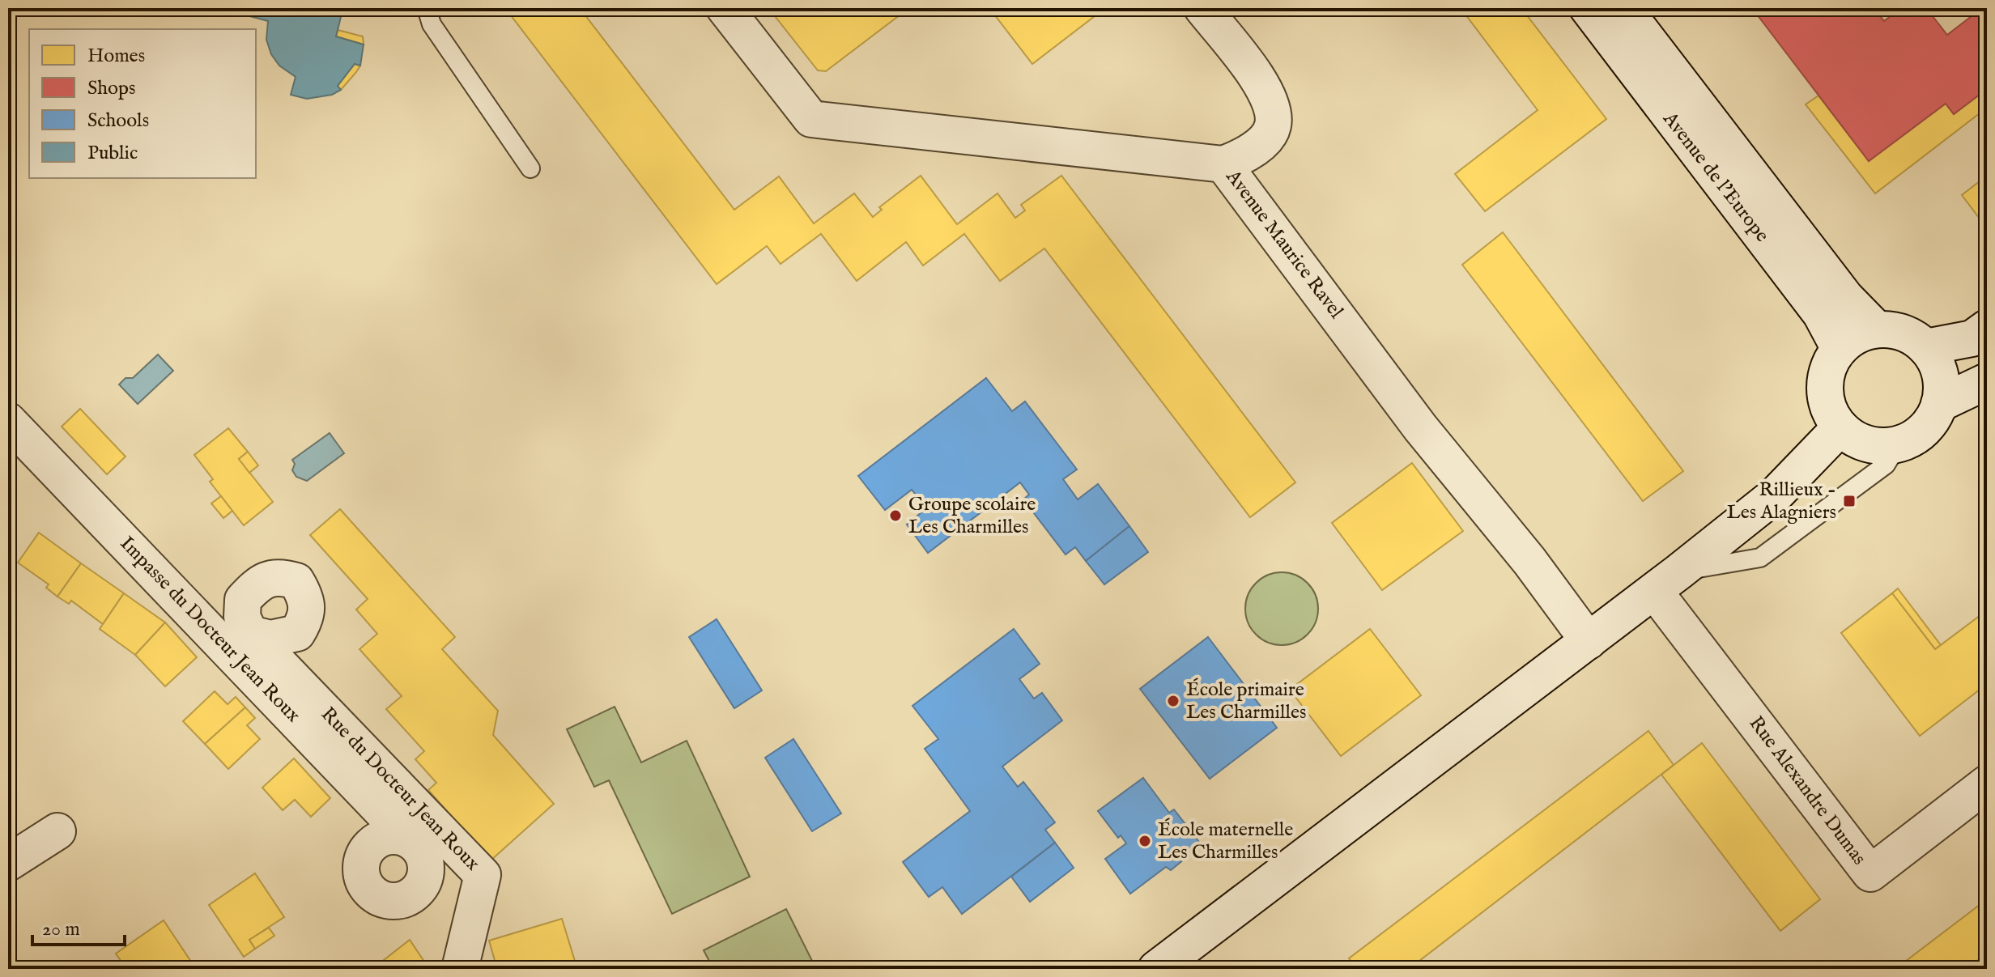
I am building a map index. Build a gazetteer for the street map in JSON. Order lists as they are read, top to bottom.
{
  "streets": {
    "street": [
      "Avenue de l'Europe",
      "Avenue Maurice Ravel",
      "Impasse du Docteur Jean Roux",
      "Rue du Docteur Jean Roux",
      "Rue Alexandre Dumas"
    ]
  },
  "places": {
    "transit": ["Rillieux - Les Alagniers"],
    "other": ["Groupe scolaire Les Charmilles", "École primaire Les Charmilles", "École maternelle Les Charmilles"]
  },
  "legend": [
    "Homes",
    "Shops",
    "Schools",
    "Public"
  ],
  "scale_bar": "20 m"
}
